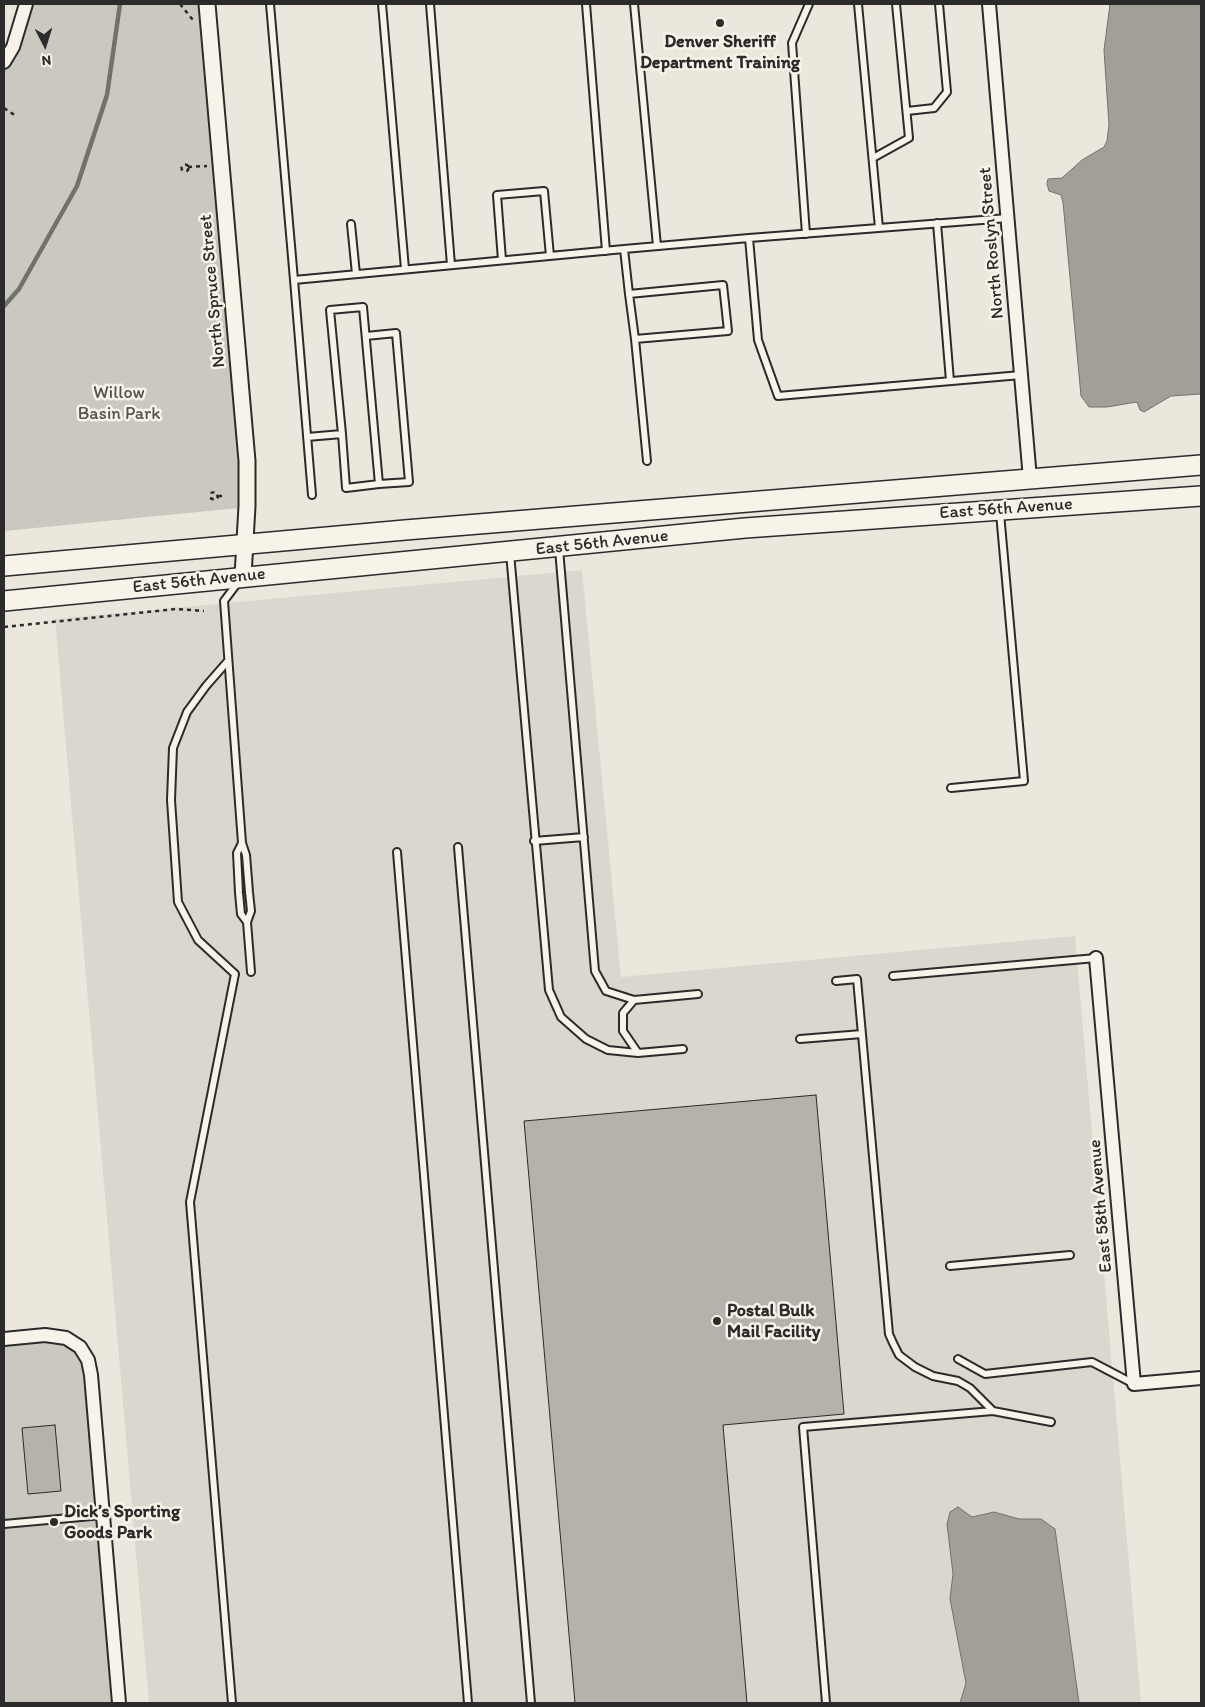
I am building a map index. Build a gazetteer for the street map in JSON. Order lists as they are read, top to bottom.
{
  "streets": {
    "main road": ["East 56th Avenue"],
    "street": ["North Roslyn Street", "North Spruce Street", "East 58th Avenue"]
  },
  "crossings": [
    ["North Roslyn Street", "East 56th Avenue"],
    ["North Spruce Street", "East 56th Avenue"]
  ],
  "parks": ["Willow Basin Park"],
  "places": ["Denver Sheriff Department Training", "Postal Bulk Mail Facility", "Dick’s Sporting Goods Park"],
  "north": "bottom"
}
